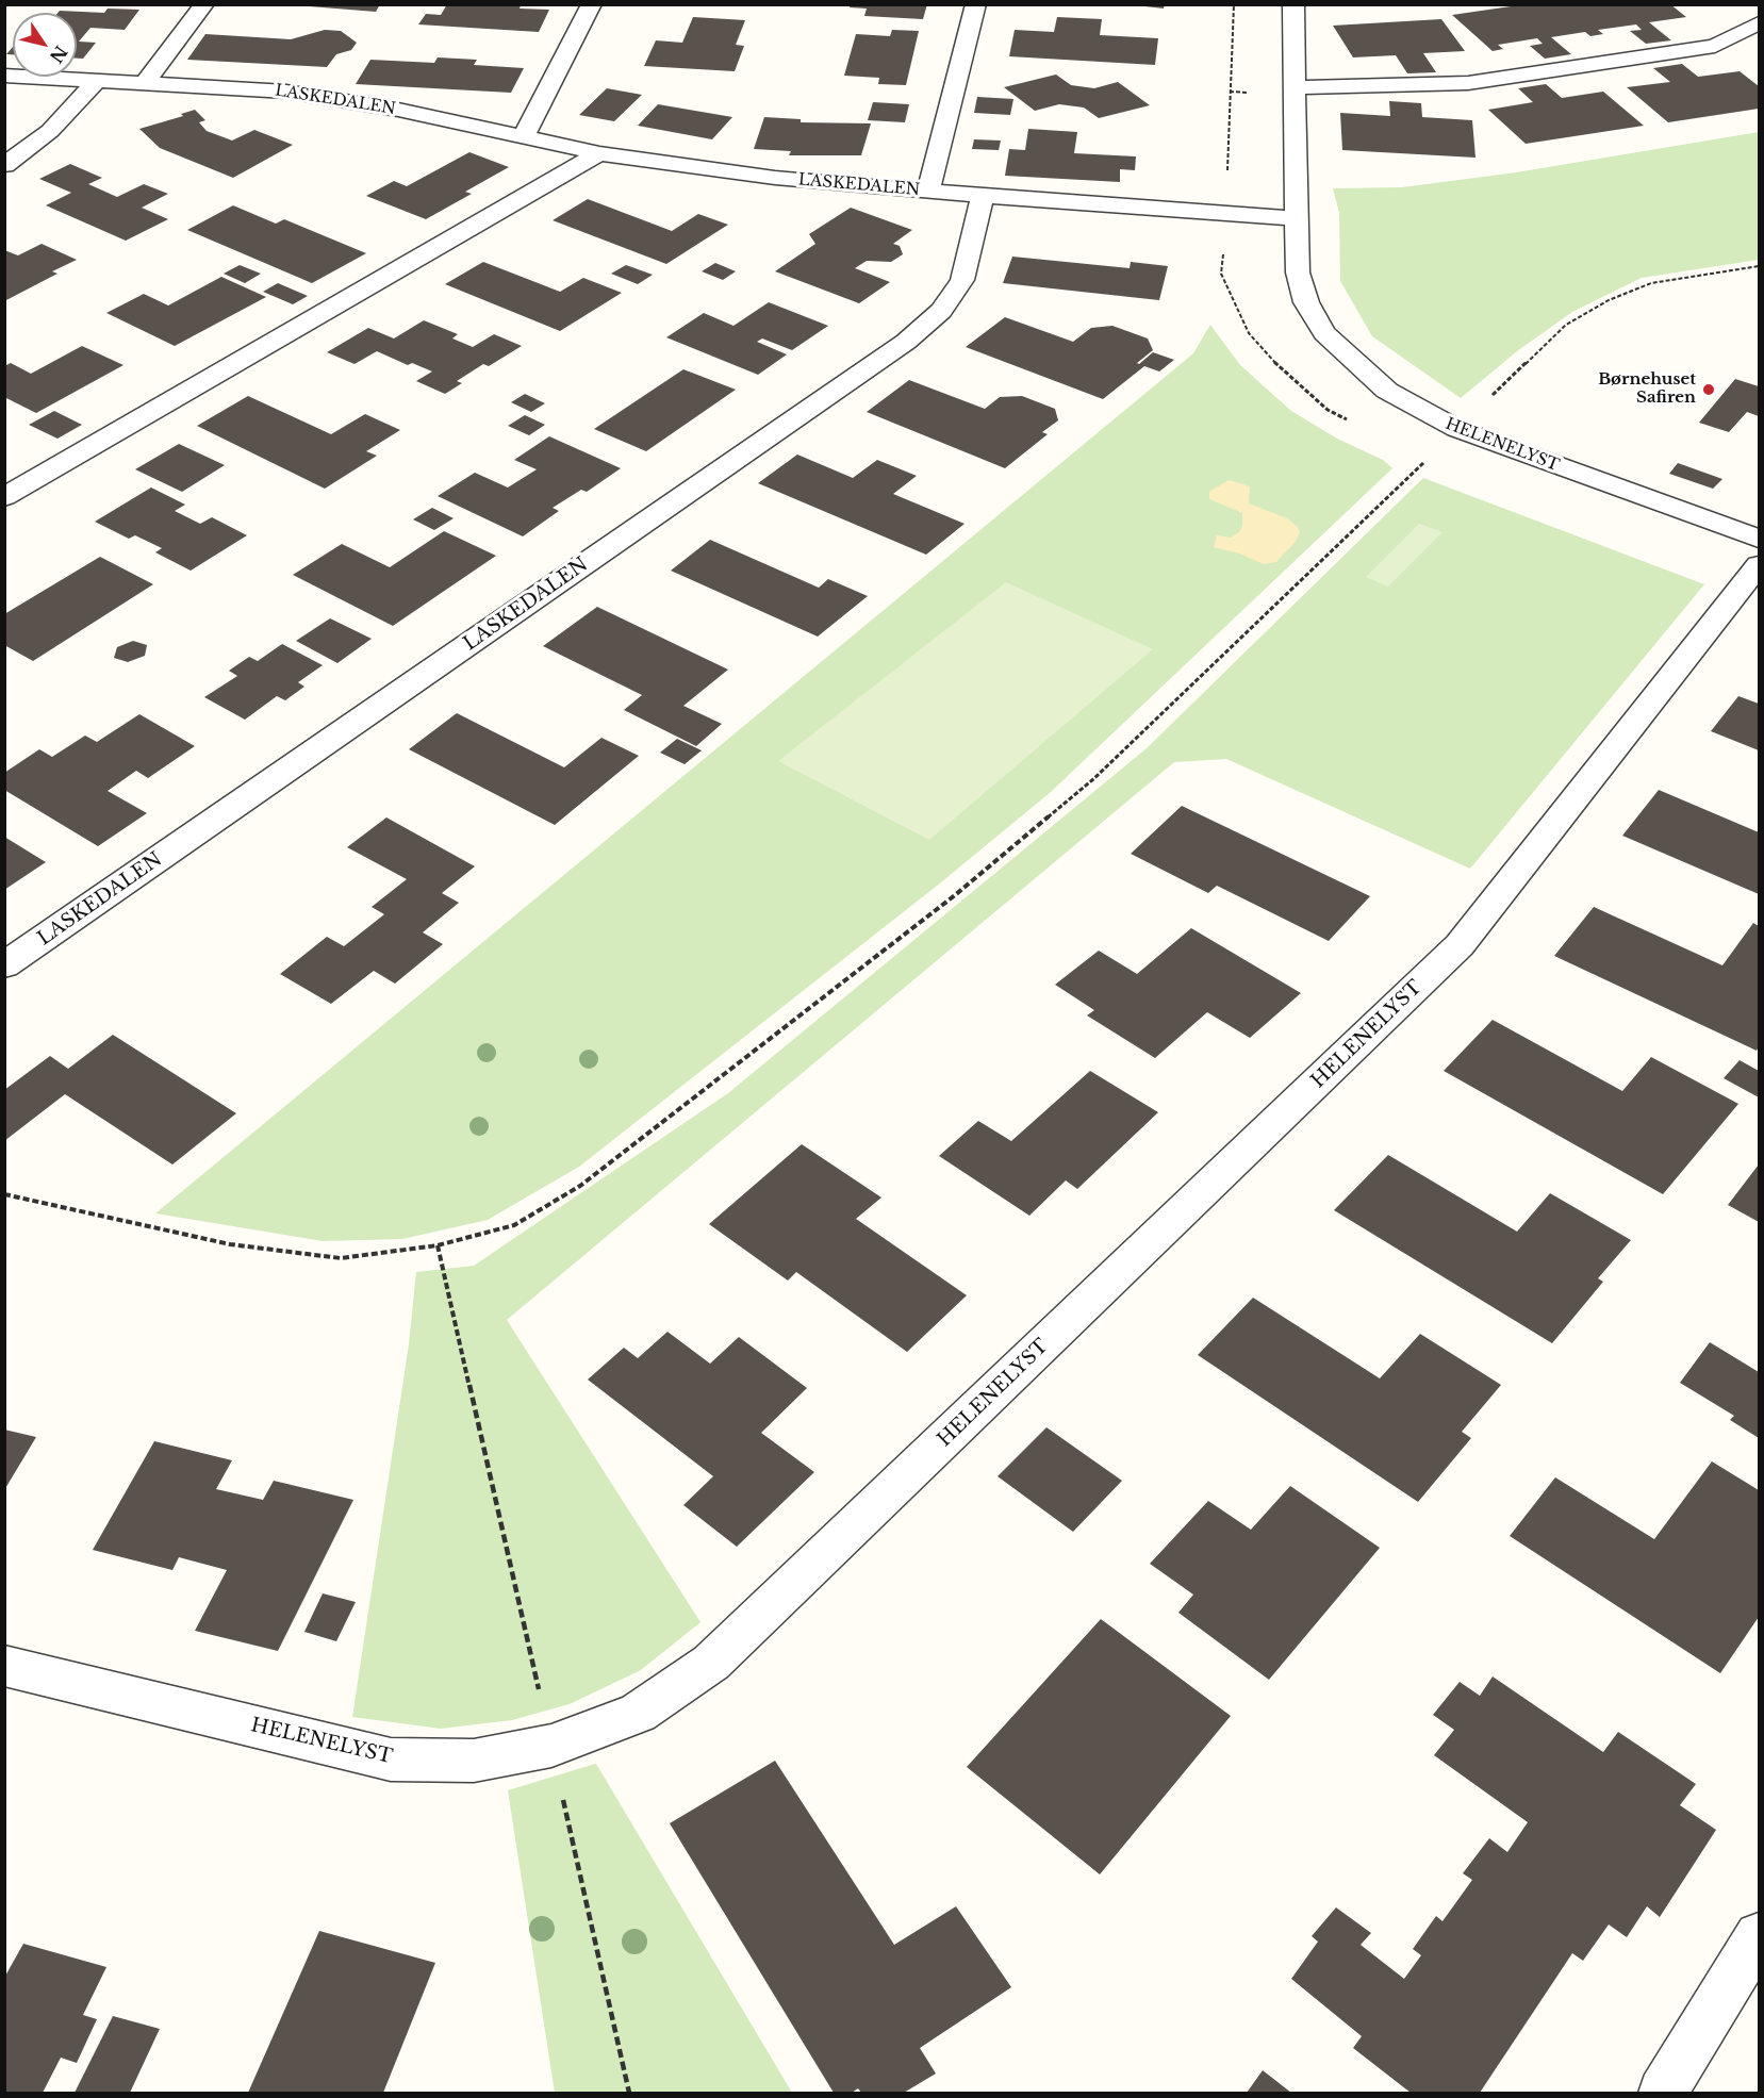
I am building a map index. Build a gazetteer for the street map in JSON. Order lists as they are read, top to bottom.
{
  "streets": {
    "street": ["LASKEDALEN", "HELENELYST"]
  },
  "crossings": [
    ["LASKEDALEN", "HELENELYST"]
  ],
  "places": ["Børnehuset Safiren"],
  "north": "bottom right"
}
